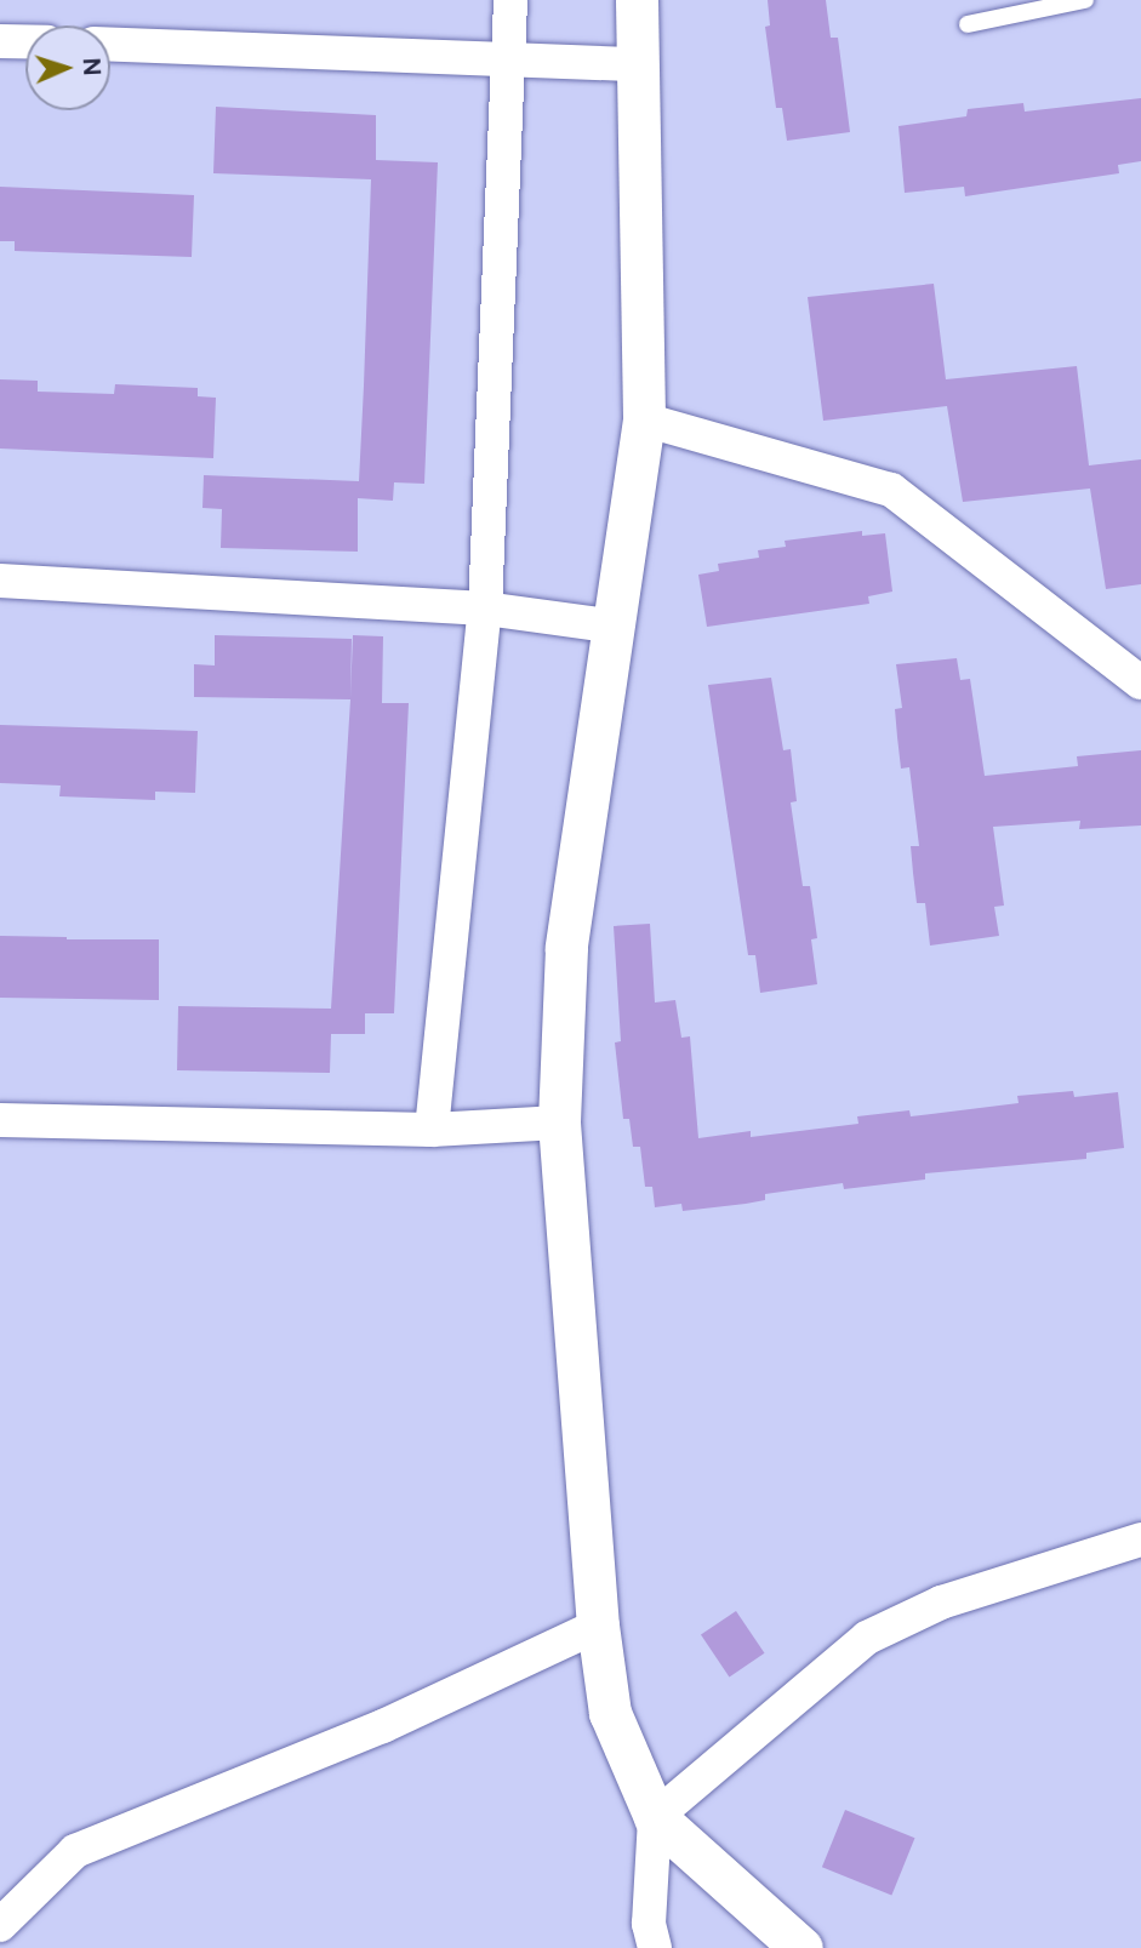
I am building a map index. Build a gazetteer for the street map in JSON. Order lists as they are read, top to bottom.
{
  "north": "right"
}
